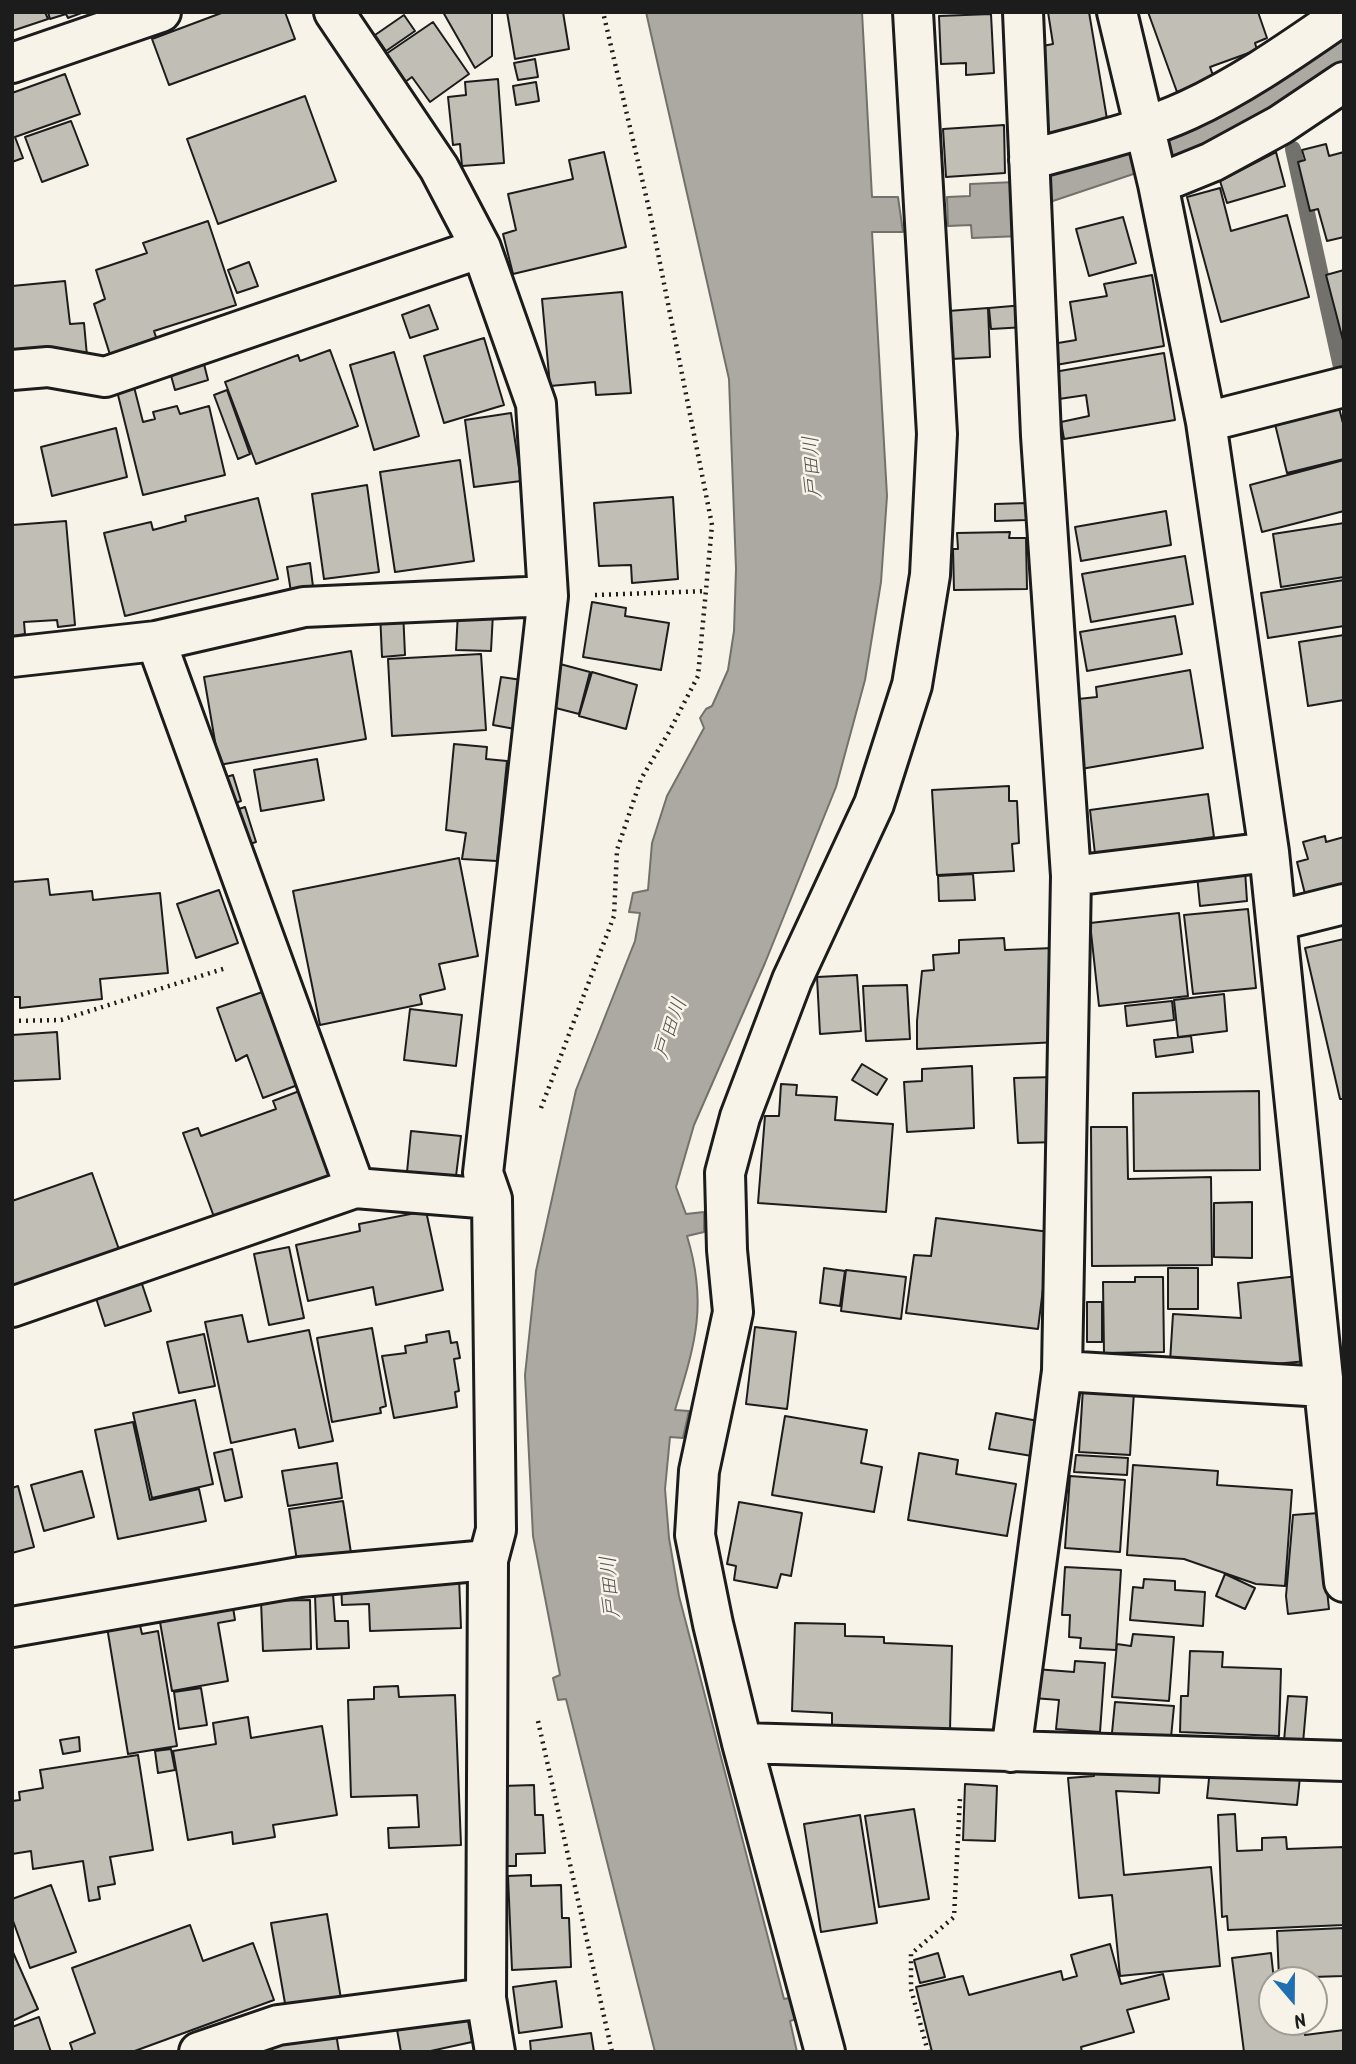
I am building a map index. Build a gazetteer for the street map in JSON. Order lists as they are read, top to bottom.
{
  "water": ["戸田川"],
  "north": "bottom"
}
